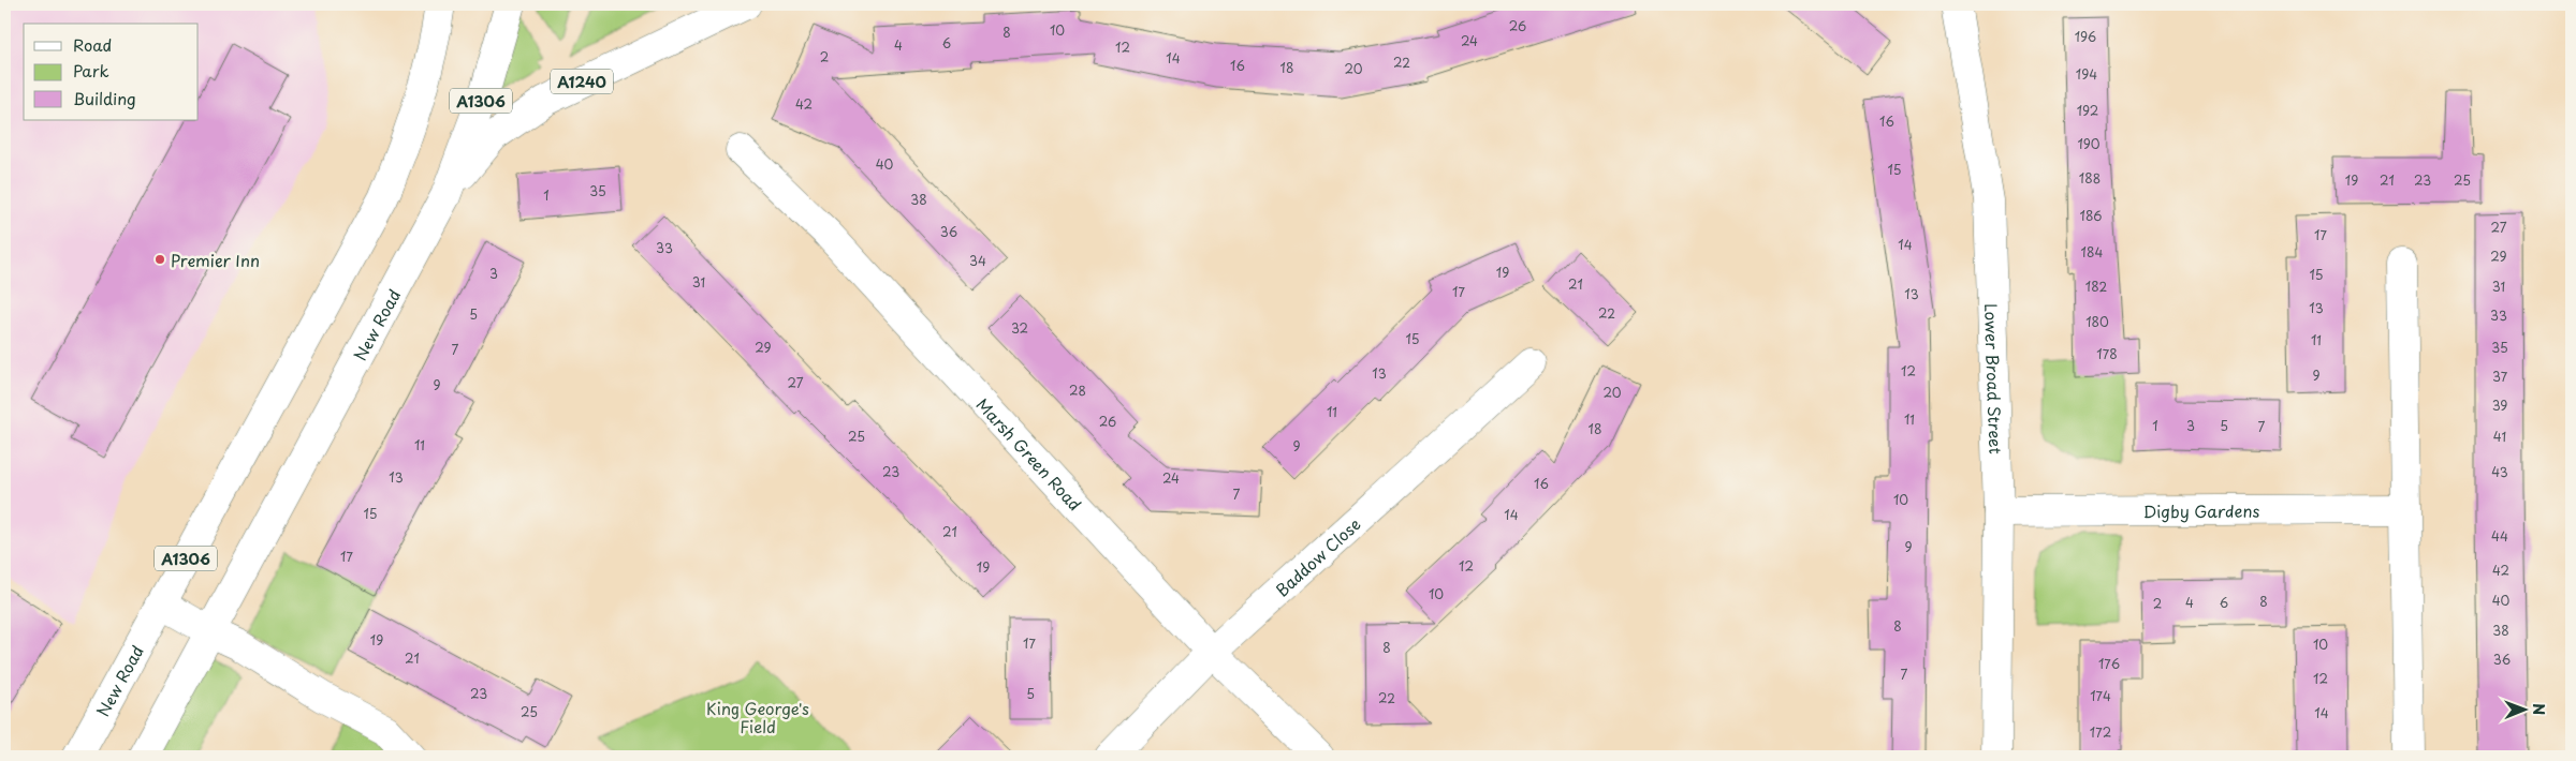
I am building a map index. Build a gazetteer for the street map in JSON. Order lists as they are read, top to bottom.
{
  "streets": {
    "street": [
      "A1240",
      "A1306",
      "New Road",
      "Lower Broad Street",
      "Marsh Green Road",
      "Digby Gardens",
      "Baddow Close"
    ]
  },
  "crossings": [
    ["A1240", "New Road"],
    ["Lower Broad Street", "Digby Gardens"],
    ["Marsh Green Road", "Baddow Close"]
  ],
  "parks": ["King George's Field"],
  "places": ["Premier Inn"],
  "house_numbers": [
    "26",
    "10",
    "8",
    "196",
    "24",
    "6",
    "4",
    "12",
    "2",
    "14",
    "22",
    "16",
    "18",
    "20",
    "194",
    "42",
    "192",
    "16",
    "190",
    "40",
    "15",
    "188",
    "19",
    "21",
    "23",
    "25",
    "35",
    "1",
    "38",
    "186",
    "27",
    "36",
    "17",
    "14",
    "33",
    "184",
    "29",
    "34",
    "19",
    "3",
    "15",
    "31",
    "21",
    "182",
    "31",
    "17",
    "13",
    "13",
    "22",
    "5",
    "33",
    "180",
    "32",
    "15",
    "11",
    "29",
    "35",
    "7",
    "178",
    "12",
    "13",
    "9",
    "37",
    "27",
    "9",
    "28",
    "20",
    "39",
    "11",
    "11",
    "26",
    "1",
    "3",
    "5",
    "7",
    "18",
    "25",
    "41",
    "11",
    "9",
    "23",
    "43",
    "13",
    "24",
    "16",
    "7",
    "10",
    "15",
    "14",
    "21",
    "44",
    "9",
    "17",
    "12",
    "19",
    "42",
    "10",
    "40",
    "8",
    "4",
    "6",
    "2",
    "8",
    "38",
    "19",
    "17",
    "10",
    "8",
    "21",
    "36",
    "176",
    "7",
    "12",
    "23",
    "5",
    "174",
    "22",
    "25",
    "14",
    "172"
  ],
  "legend": ["Road", "Park", "Building"],
  "north": "right"
}
